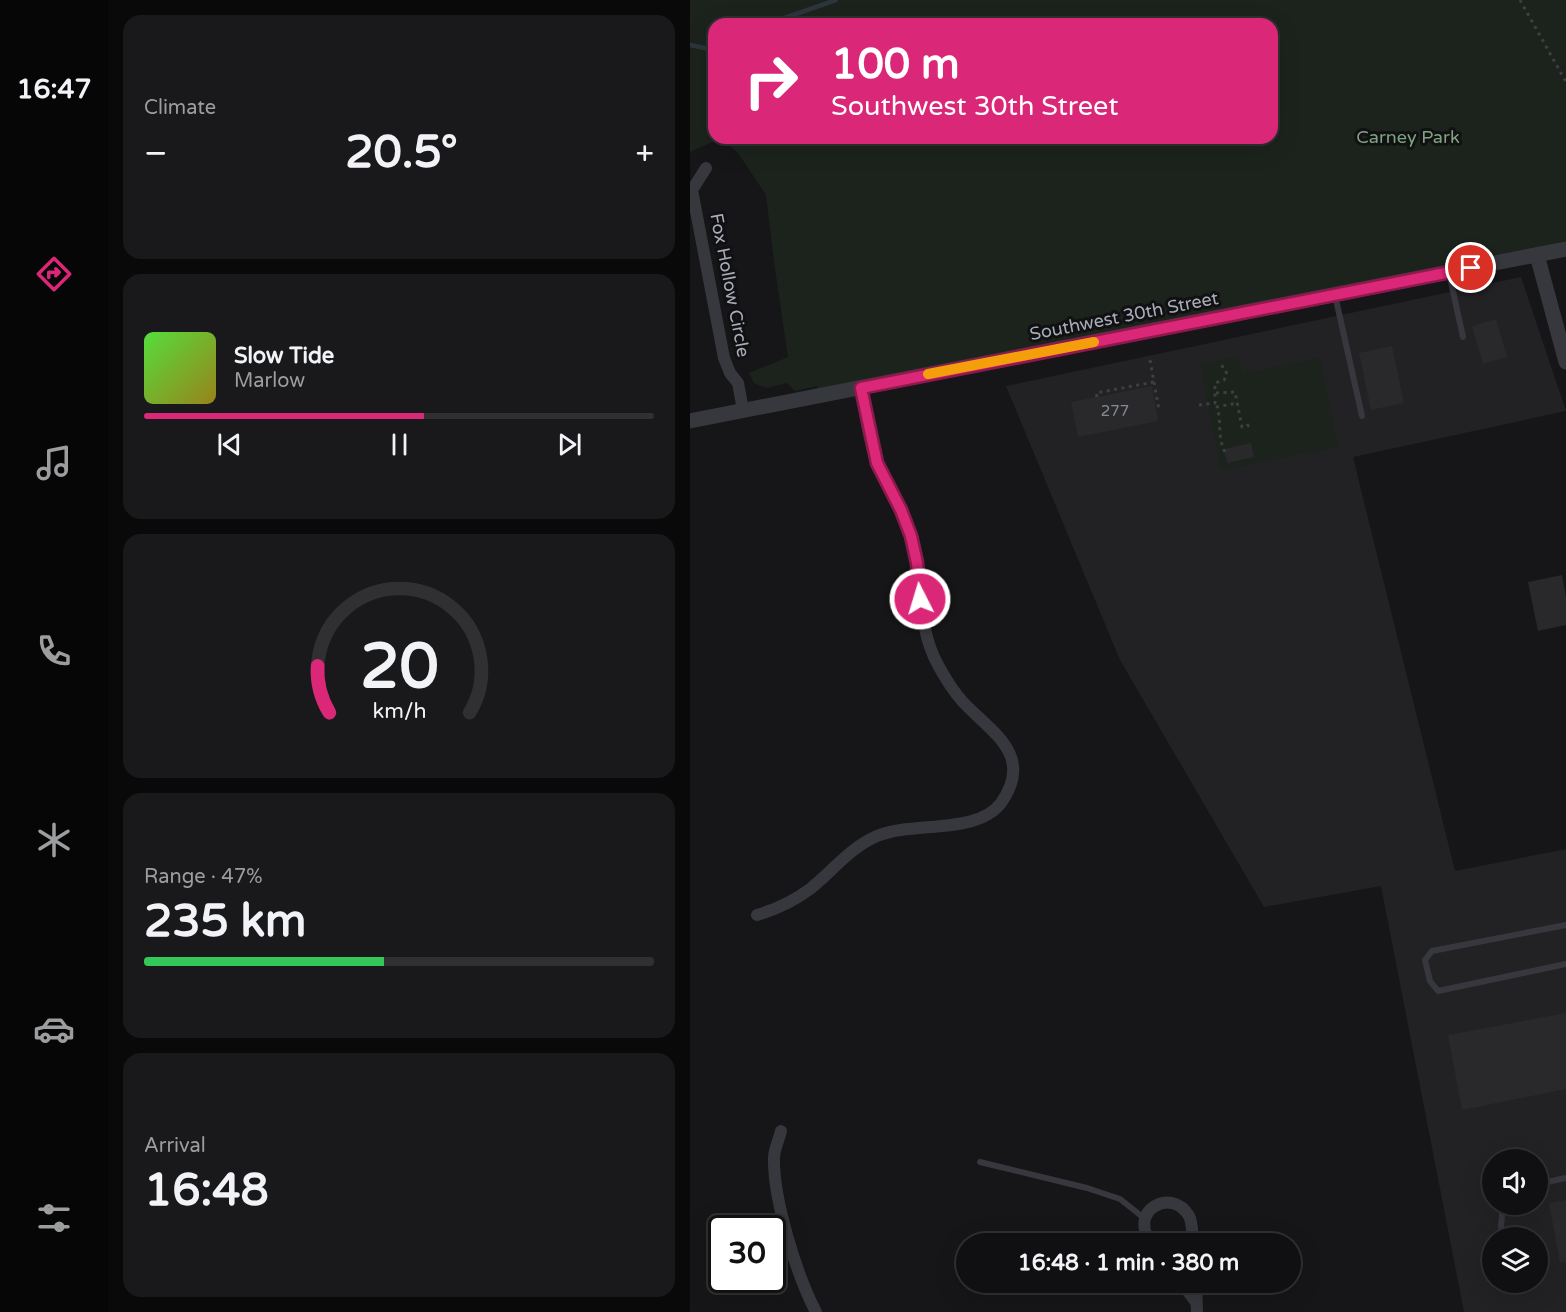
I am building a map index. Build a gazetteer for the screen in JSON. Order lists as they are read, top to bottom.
{
  "streets": {
    "street": ["Fox Hollow Circle", "Southwest 30th Street"]
  },
  "crossings": [
    ["Fox Hollow Circle", "Southwest 30th Street"]
  ],
  "parks": ["Carney Park"],
  "house_numbers": ["277"],
  "page": {
    "tabs": "16:47",
    "tile": [
      "Climate",
      ["Range · 47%", "235 km"],
      ["Arrival", "16:48"]
    ],
    "turn": ["100 m", "Southwest 30th Street"],
    "heat": ["−", "20.5°", "+"],
    "song": ["Slow Tide", "Marlow"],
    "limit": "30",
    "trip": "16:48 · 1 min · 380 m",
    "gauge": ["20", "km/h"]
  }
}
